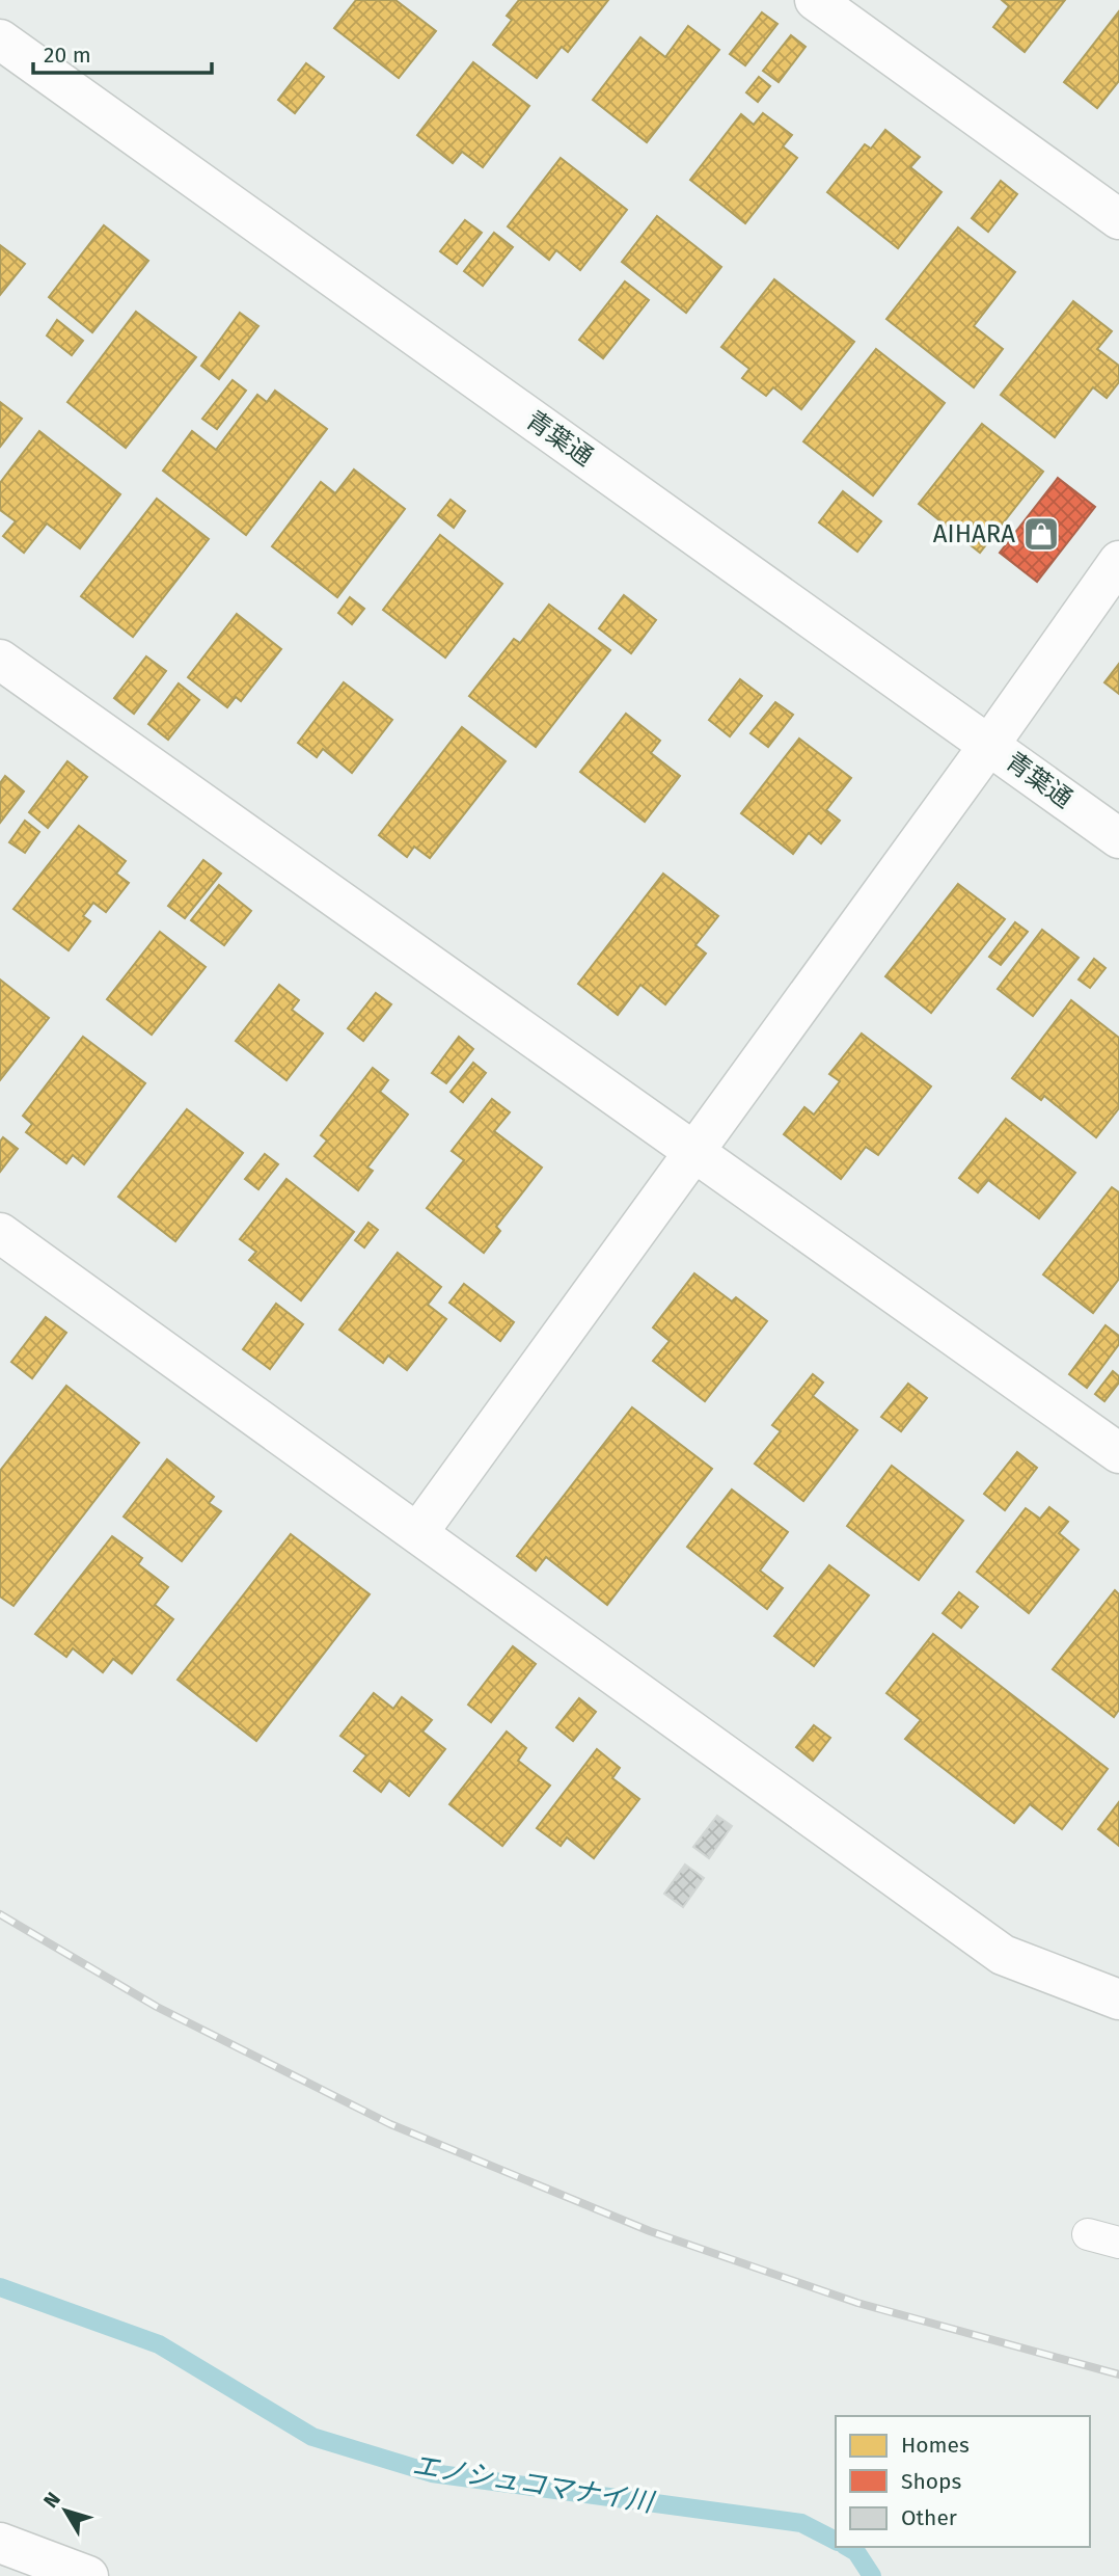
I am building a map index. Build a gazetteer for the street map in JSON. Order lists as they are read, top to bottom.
{
  "streets": {
    "street": ["青葉通"]
  },
  "water": ["エノシュコマナイ川"],
  "places": {
    "shop": ["AIHARA"]
  },
  "legend": ["Homes", "Shops", "Other"],
  "scale_bar": "20 m",
  "north": "top left"
}
